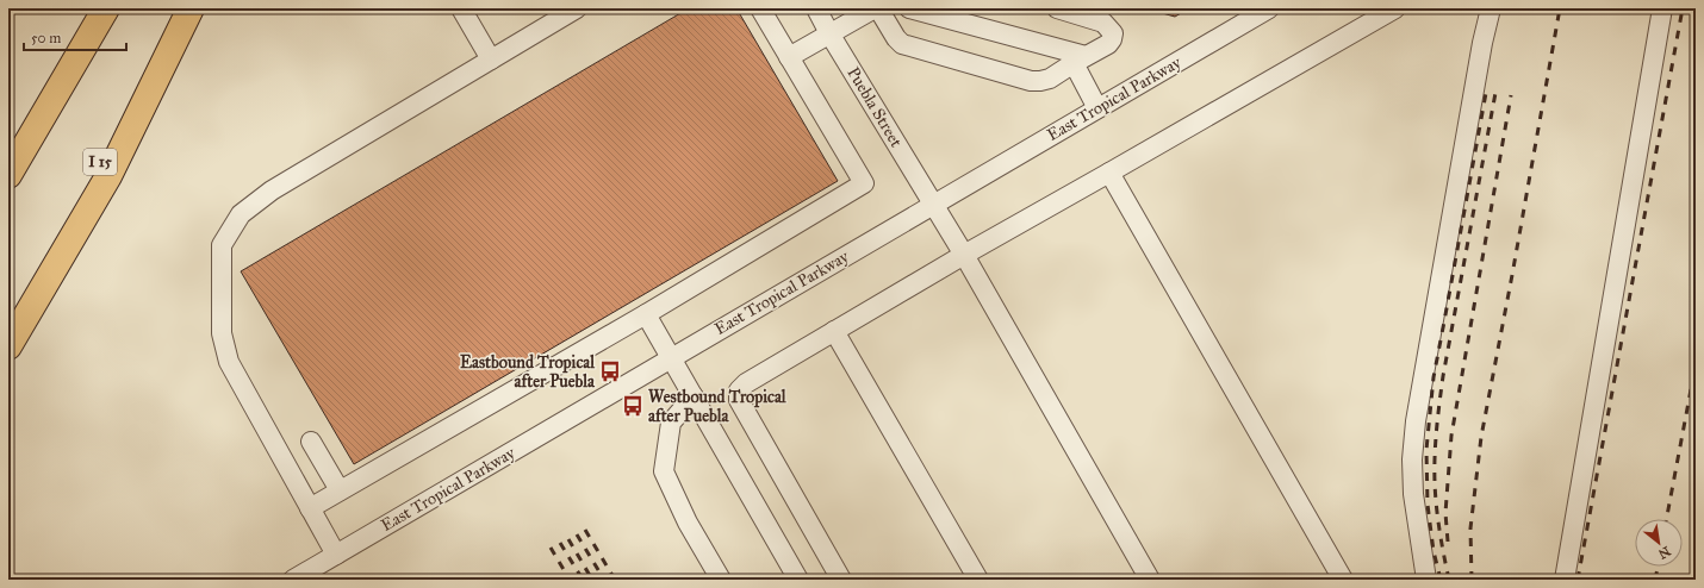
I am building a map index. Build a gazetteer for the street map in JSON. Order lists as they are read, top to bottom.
{
  "streets": {
    "highway": ["I 15"],
    "street": ["East Tropical Parkway", "Puebla Street"]
  },
  "crossings": [
    ["East Tropical Parkway", "Puebla Street"]
  ],
  "places": {
    "bus stop": ["Eastbound Tropical after Puebla", "Westbound Tropical after Puebla"]
  },
  "scale_bar": "50 m",
  "north": "bottom right"
}
